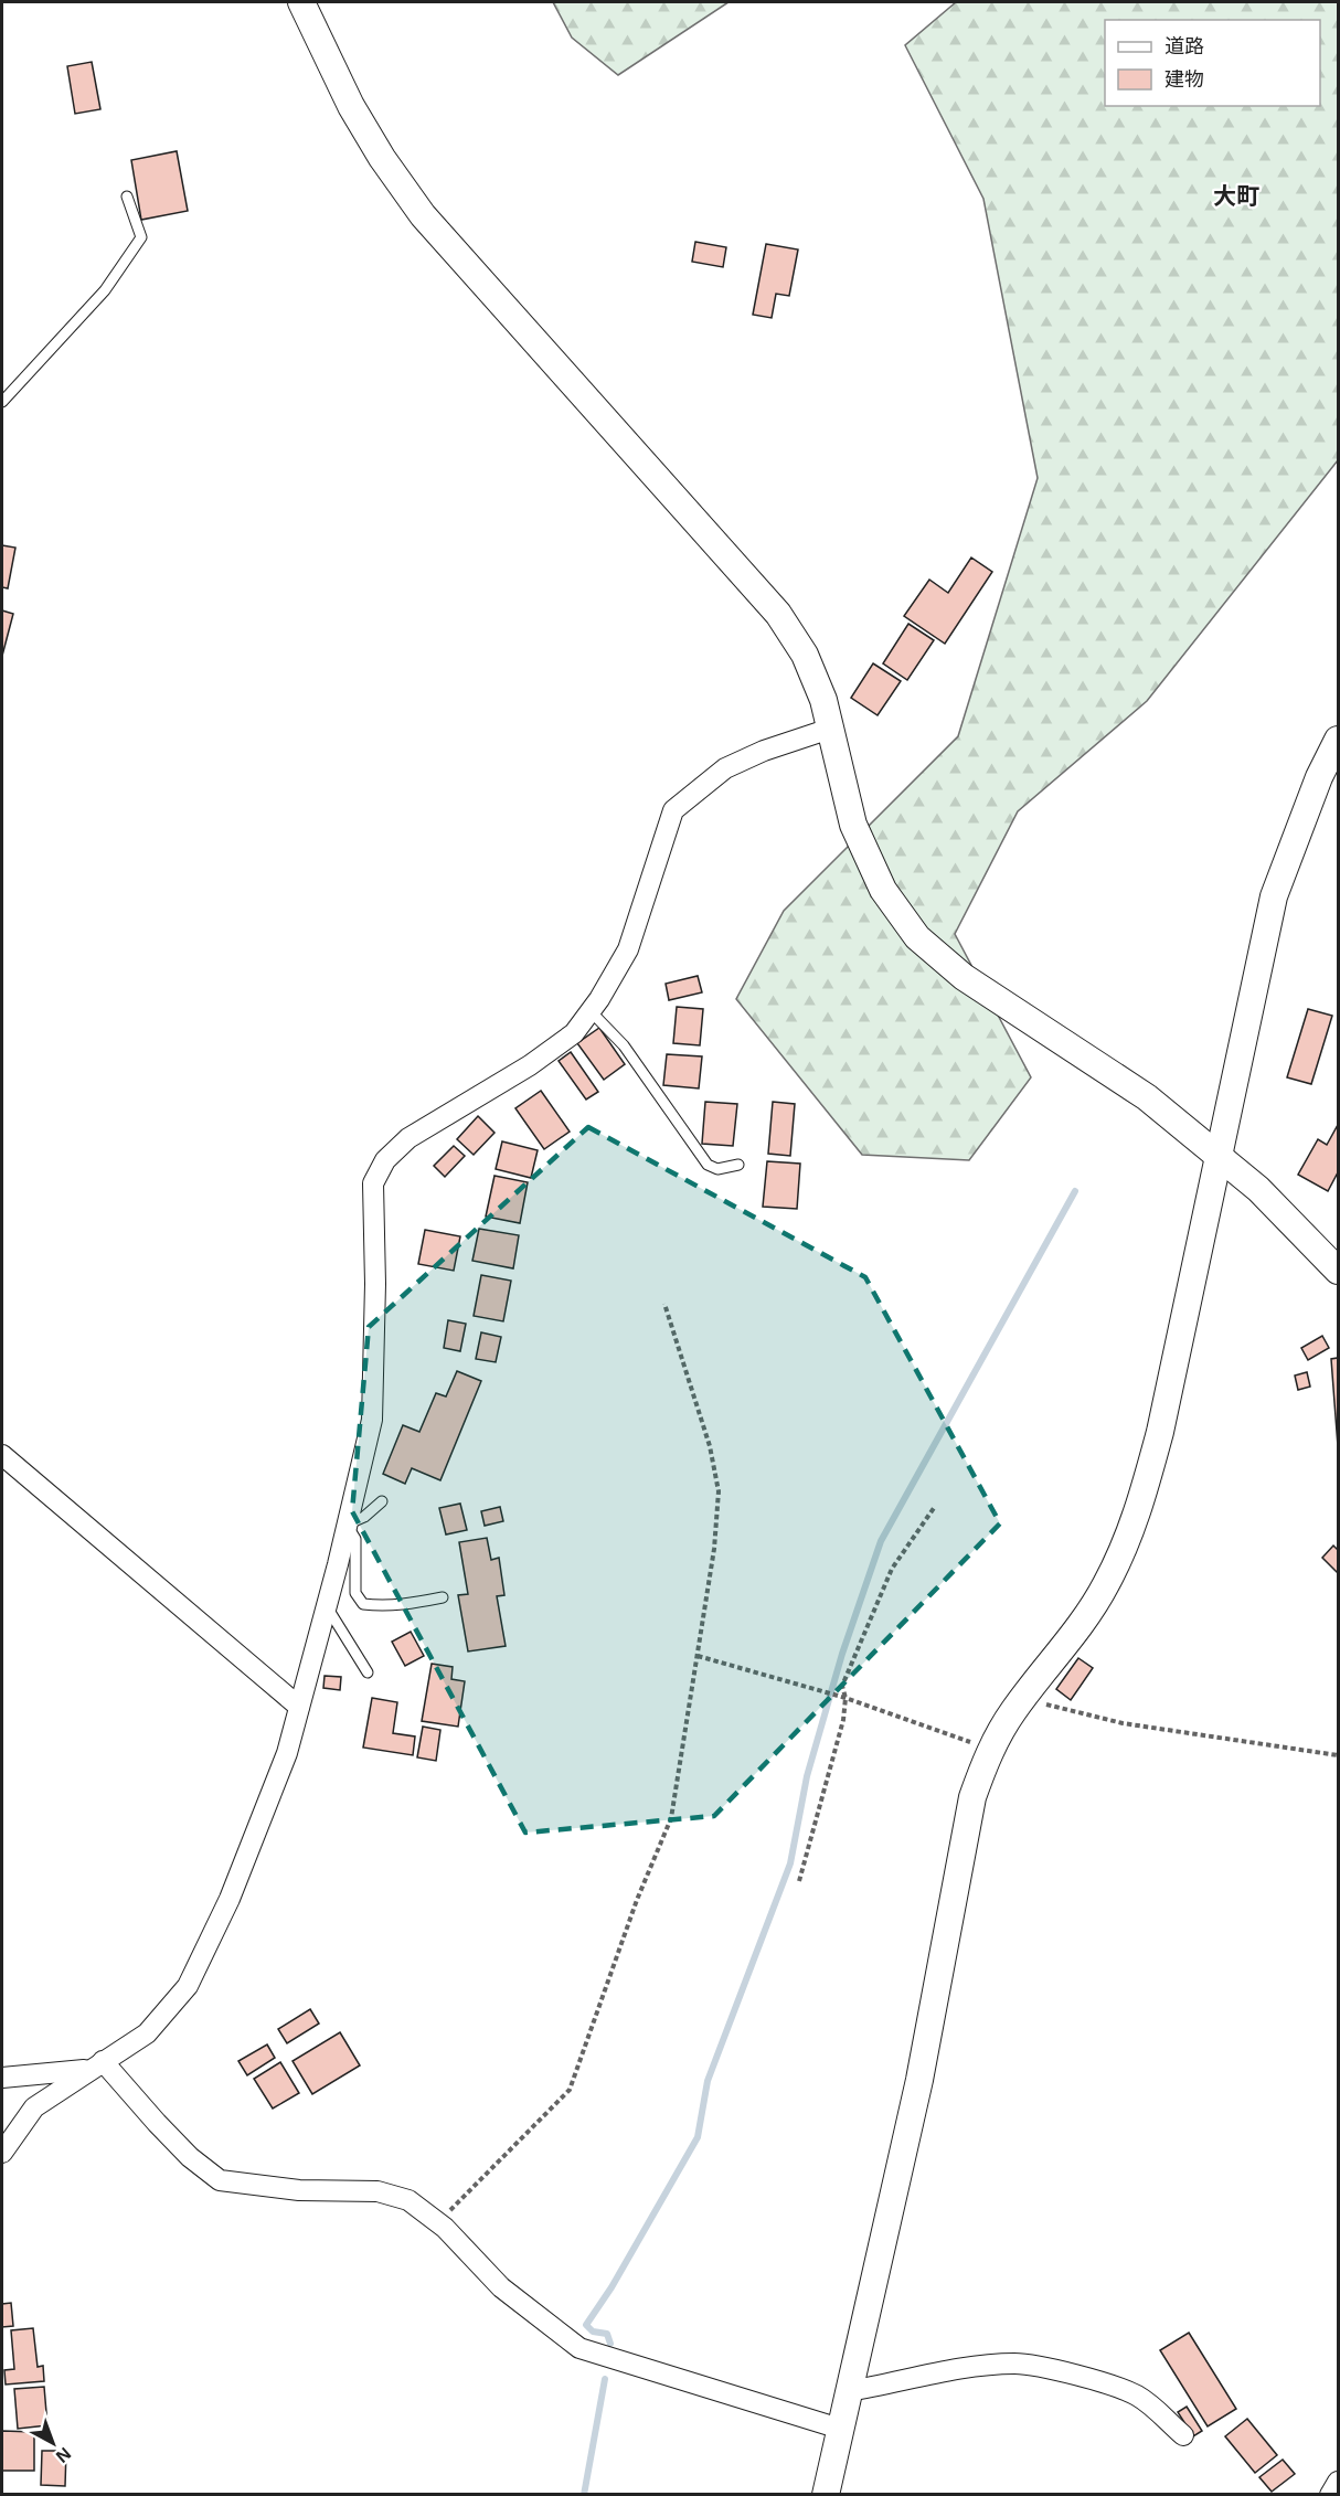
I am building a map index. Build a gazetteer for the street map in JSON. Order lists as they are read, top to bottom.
{
  "districts": ["大町"],
  "legend": ["道路", "建物"],
  "north": "bottom right"
}
